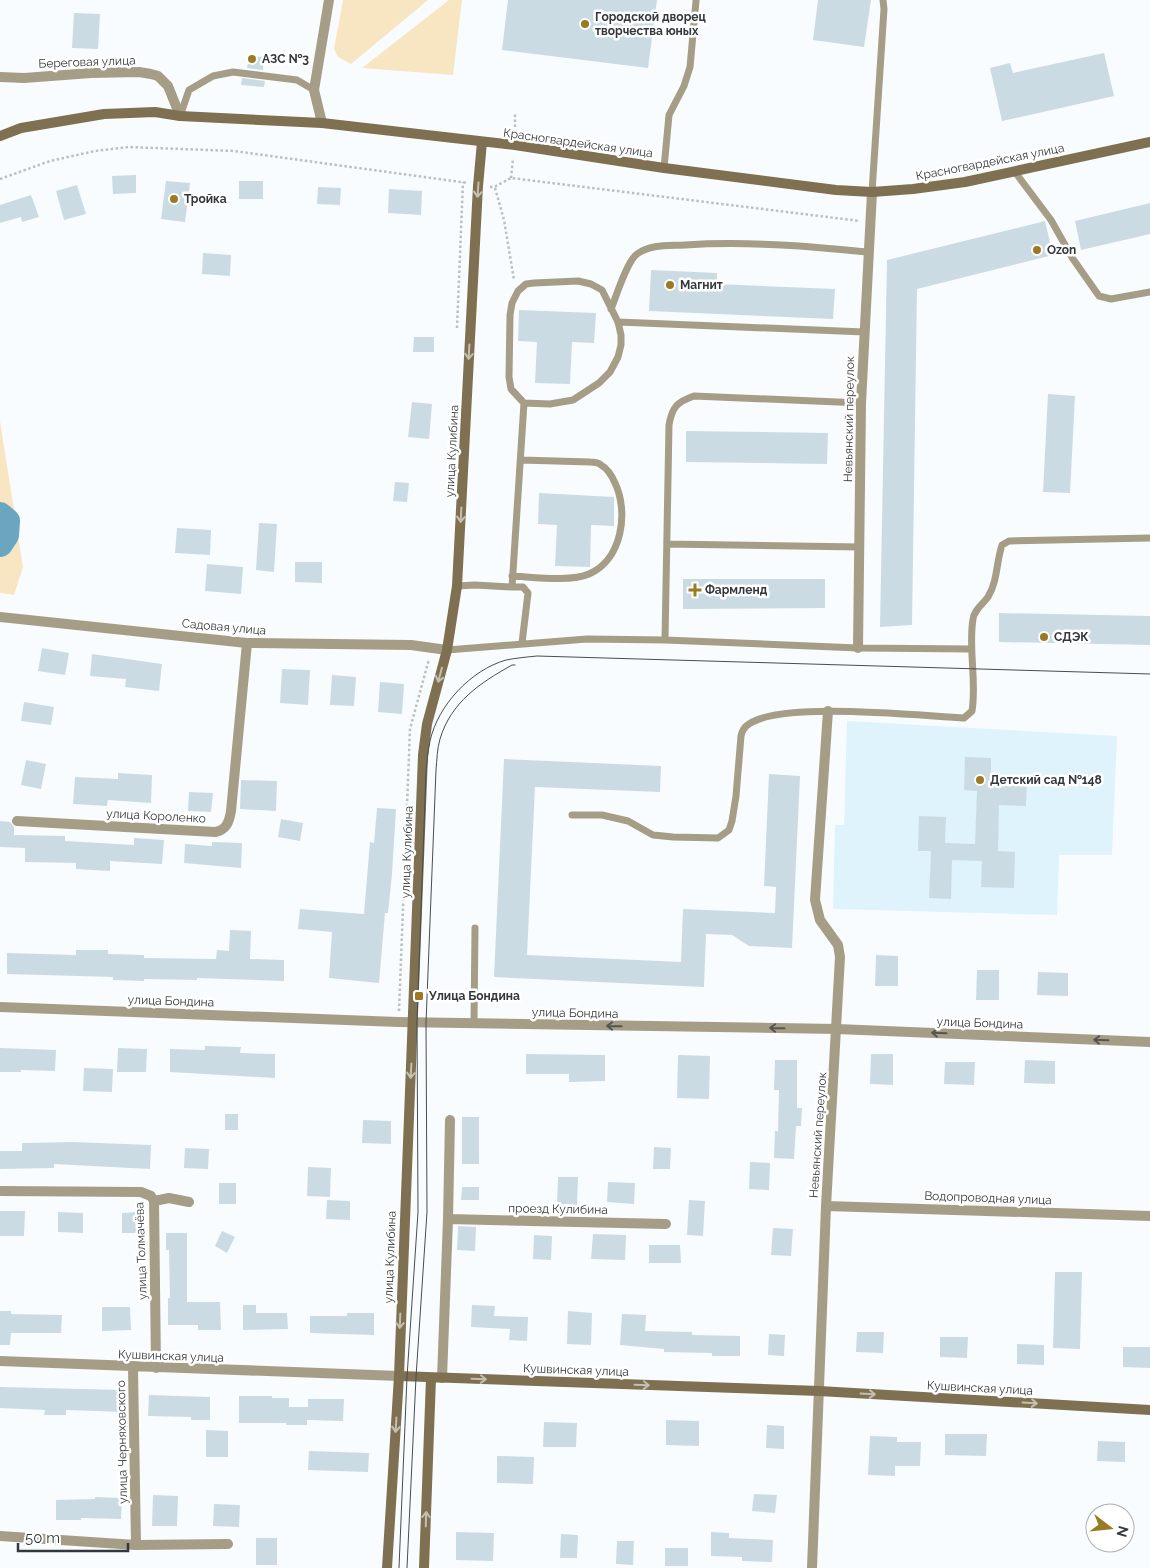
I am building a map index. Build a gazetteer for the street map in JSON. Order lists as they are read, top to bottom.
{
  "streets": {
    "main road": ["Красногвардейская улица", "улица Кулибина", "Кушвинская улица"],
    "street": [
      "Береговая улица",
      "Невьянский переулок",
      "Садовая улица",
      "улица Короленко",
      "улица Бондина",
      "Водопроводная улица",
      "проезд Кулибина",
      "улица Толмачёва",
      "улица Черняховского"
    ]
  },
  "crossings": [
    ["Береговая улица", "Красногвардейская улица"],
    ["Красногвардейская улица", "Невьянский переулок"],
    ["Красногвардейская улица", "улица Кулибина"],
    ["Невьянский переулок", "улица Бондина"],
    ["Невьянский переулок", "Водопроводная улица"],
    ["Невьянский переулок", "Кушвинская улица"],
    ["улица Кулибина", "Садовая улица"],
    ["улица Кулибина", "улица Бондина"],
    ["улица Кулибина", "Кушвинская улица"],
    ["Садовая улица", "улица Короленко"],
    ["улица Толмачёва", "Кушвинская улица"],
    ["Кушвинская улица", "улица Черняховского"]
  ],
  "one_way": ["улица Кулибина", "улица Бондина", "Кушвинская улица"],
  "places": {
    "other": [
      "Городской дворец творчества юных",
      "АЗС №3",
      "Тройка",
      "Ozon",
      "Магнит",
      "СДЭК",
      "Детский сад №148"
    ],
    "health": ["Фармленд"],
    "transit": ["Улица Бондина"]
  },
  "scale_bar": "50 m",
  "north": "right"
}
